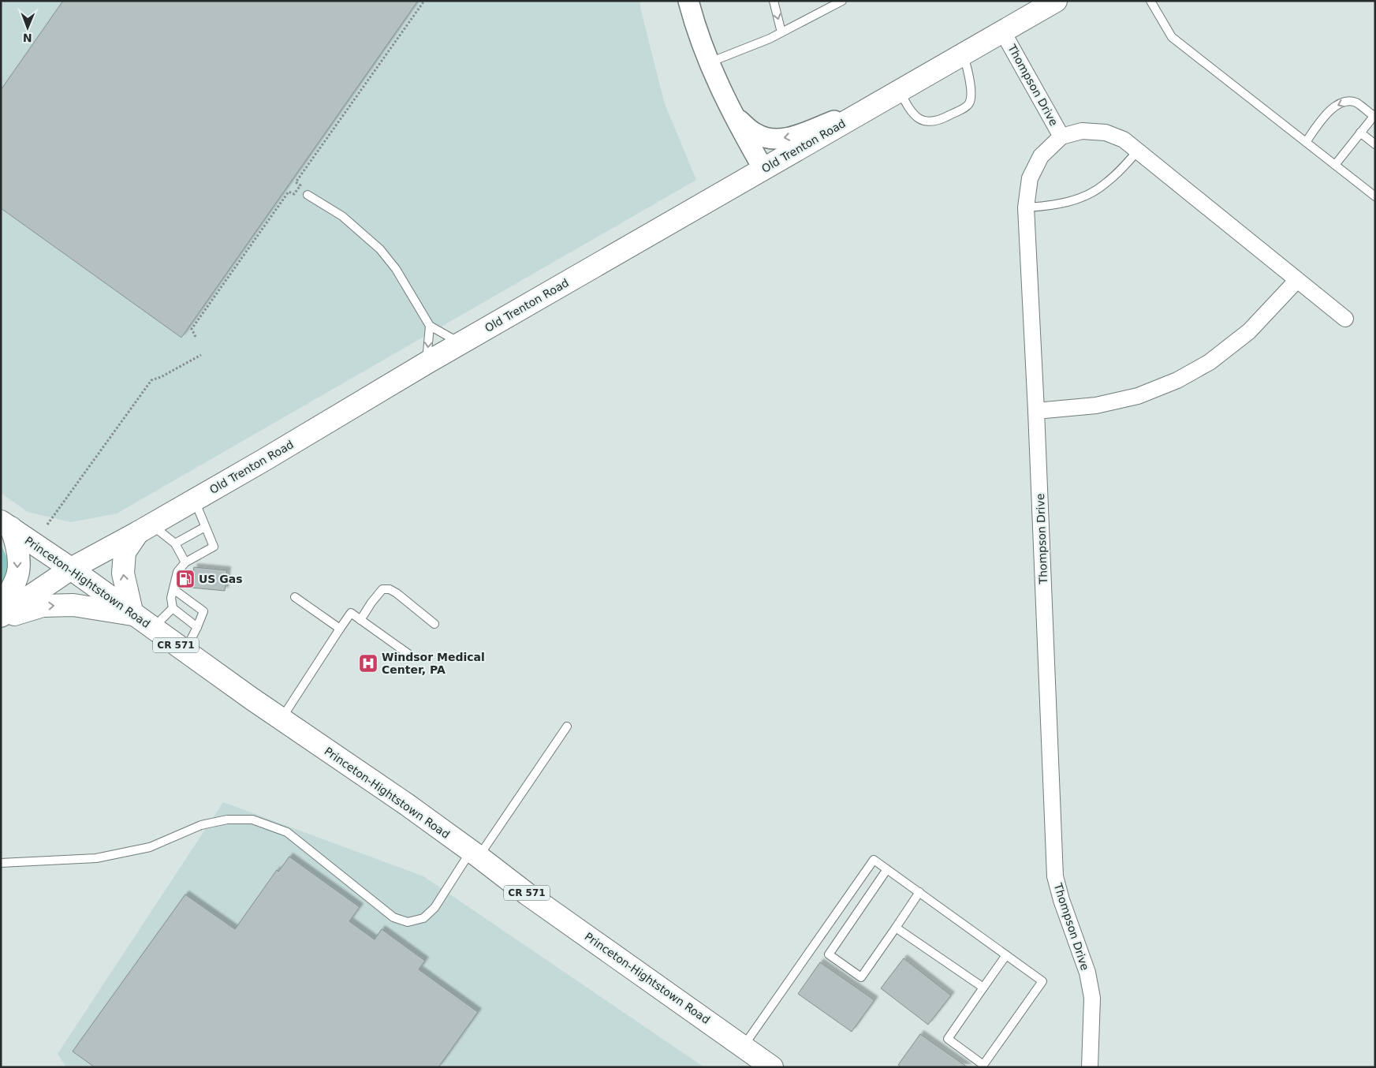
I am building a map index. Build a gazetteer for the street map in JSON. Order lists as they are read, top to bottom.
{
  "streets": {
    "main road": ["Old Trenton Road", "Princeton-Hightstown Road", "CR 571"],
    "street": ["Thompson Drive"]
  },
  "crossings": [
    ["Thompson Drive", "Old Trenton Road"],
    ["Old Trenton Road", "Princeton-Hightstown Road"]
  ],
  "places": {
    "fuel station": ["US Gas"],
    "hospital": ["Windsor Medical Center, PA"]
  },
  "north": "bottom"
}
